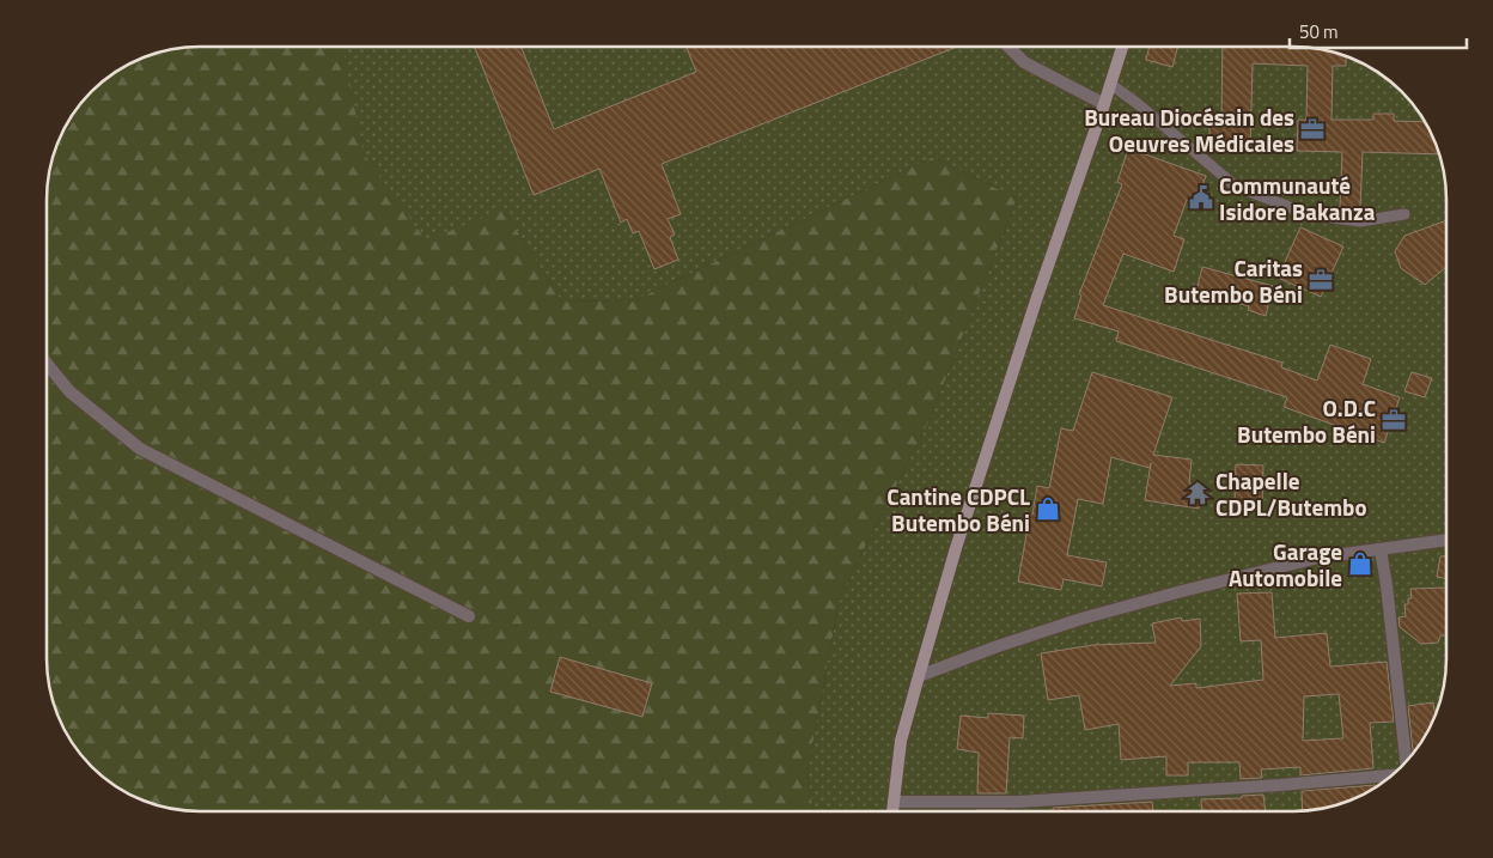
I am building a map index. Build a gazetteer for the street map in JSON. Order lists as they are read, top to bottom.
{
  "places": {
    "office": ["Bureau Diocésain des Oeuvres Médicales", "Caritas Butembo Béni", "O.D.C Butembo Béni"],
    "public building": ["Communauté Isidore Bakanza"],
    "temple": ["Chapelle CDPL/Butembo"],
    "shop": ["Cantine CDPCL Butembo Béni", "Garage Automobile"]
  },
  "scale_bar": "50 m"
}
